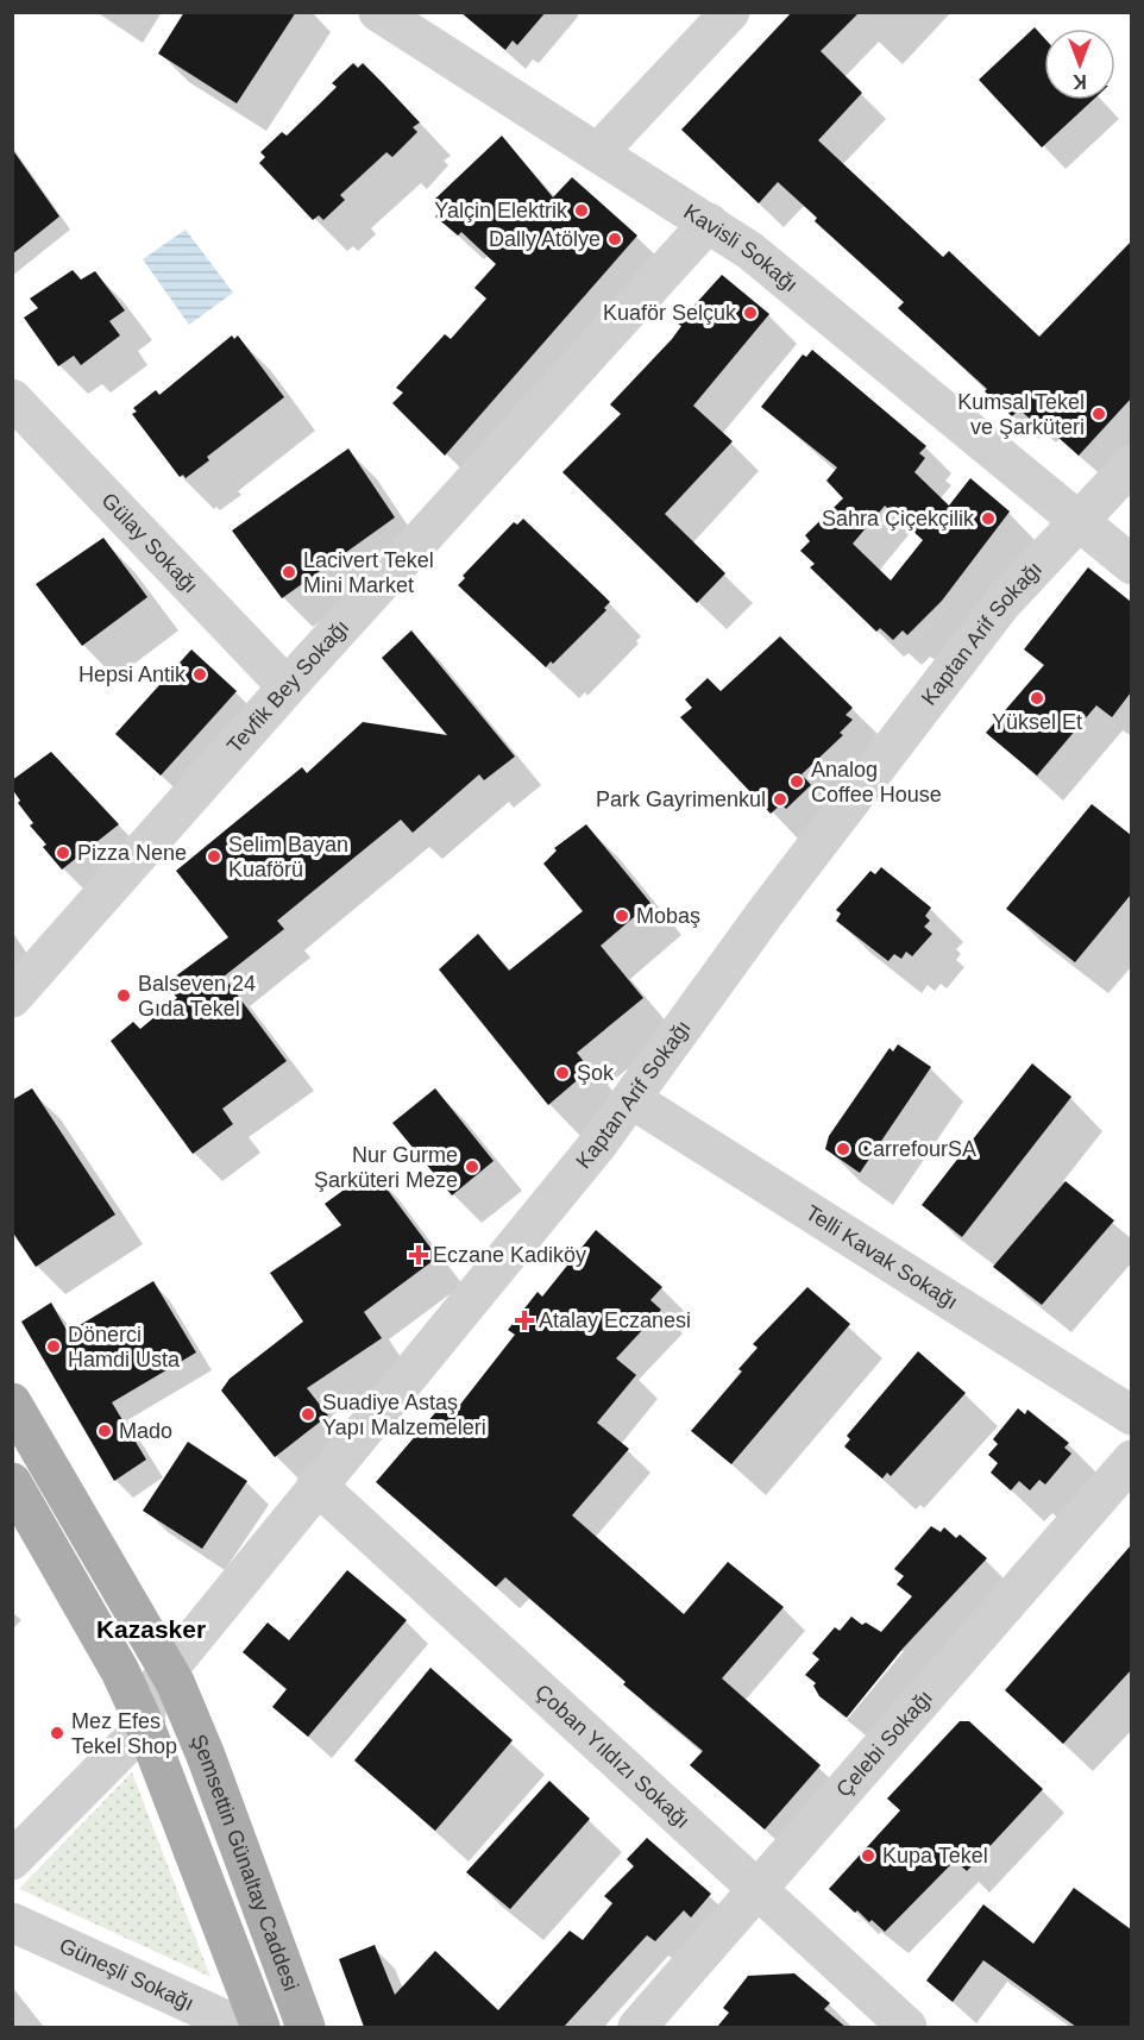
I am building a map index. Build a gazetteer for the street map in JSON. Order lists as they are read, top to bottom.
{
  "streets": {
    "main road": ["Şemsettin Günaltay Caddesi"],
    "street": [
      "Kavisli Sokağı",
      "Gülay Sokağı",
      "Kaptan Arif Sokağı",
      "Tevfik Bey Sokağı",
      "Telli Kavak Sokağı",
      "Çelebi Sokağı",
      "Çoban Yıldızı Sokağı",
      "Güneşli Sokağı"
    ]
  },
  "crossings": [
    ["Kavisli Sokağı", "Kaptan Arif Sokağı"],
    ["Kavisli Sokağı", "Tevfik Bey Sokağı"],
    ["Gülay Sokağı", "Tevfik Bey Sokağı"],
    ["Kaptan Arif Sokağı", "Telli Kavak Sokağı"],
    ["Kaptan Arif Sokağı", "Çoban Yıldızı Sokağı"],
    ["Kaptan Arif Sokağı", "Şemsettin Günaltay Caddesi"],
    ["Çelebi Sokağı", "Çoban Yıldızı Sokağı"]
  ],
  "districts": ["Kazasker"],
  "places": {
    "other": [
      "Yalçin Elektrik",
      "Dally Atölye",
      "Kuaför Selçuk",
      "Kumsal Tekel ve Şarküteri",
      "Sahra Çiçekçilik",
      "Lacivert Tekel Mini Market",
      "Hepsi Antik",
      "Yüksel Et",
      "Analog Coffee House",
      "Park Gayrimenkul",
      "Pizza Nene",
      "Selim Bayan Kuaförü",
      "Mobaş",
      "Balseven 24 Gıda Tekel",
      "Şok",
      "CarrefourSA",
      "Nur Gurme Şarküteri Meze",
      "Dönerci Hamdi Usta",
      "Suadiye Astaş Yapı Malzemeleri",
      "Mado",
      "Mez Efes Tekel Shop",
      "Kupa Tekel"
    ],
    "health": ["Eczane Kadiköy", "Atalay Eczanesi"]
  },
  "north": "bottom"
}
